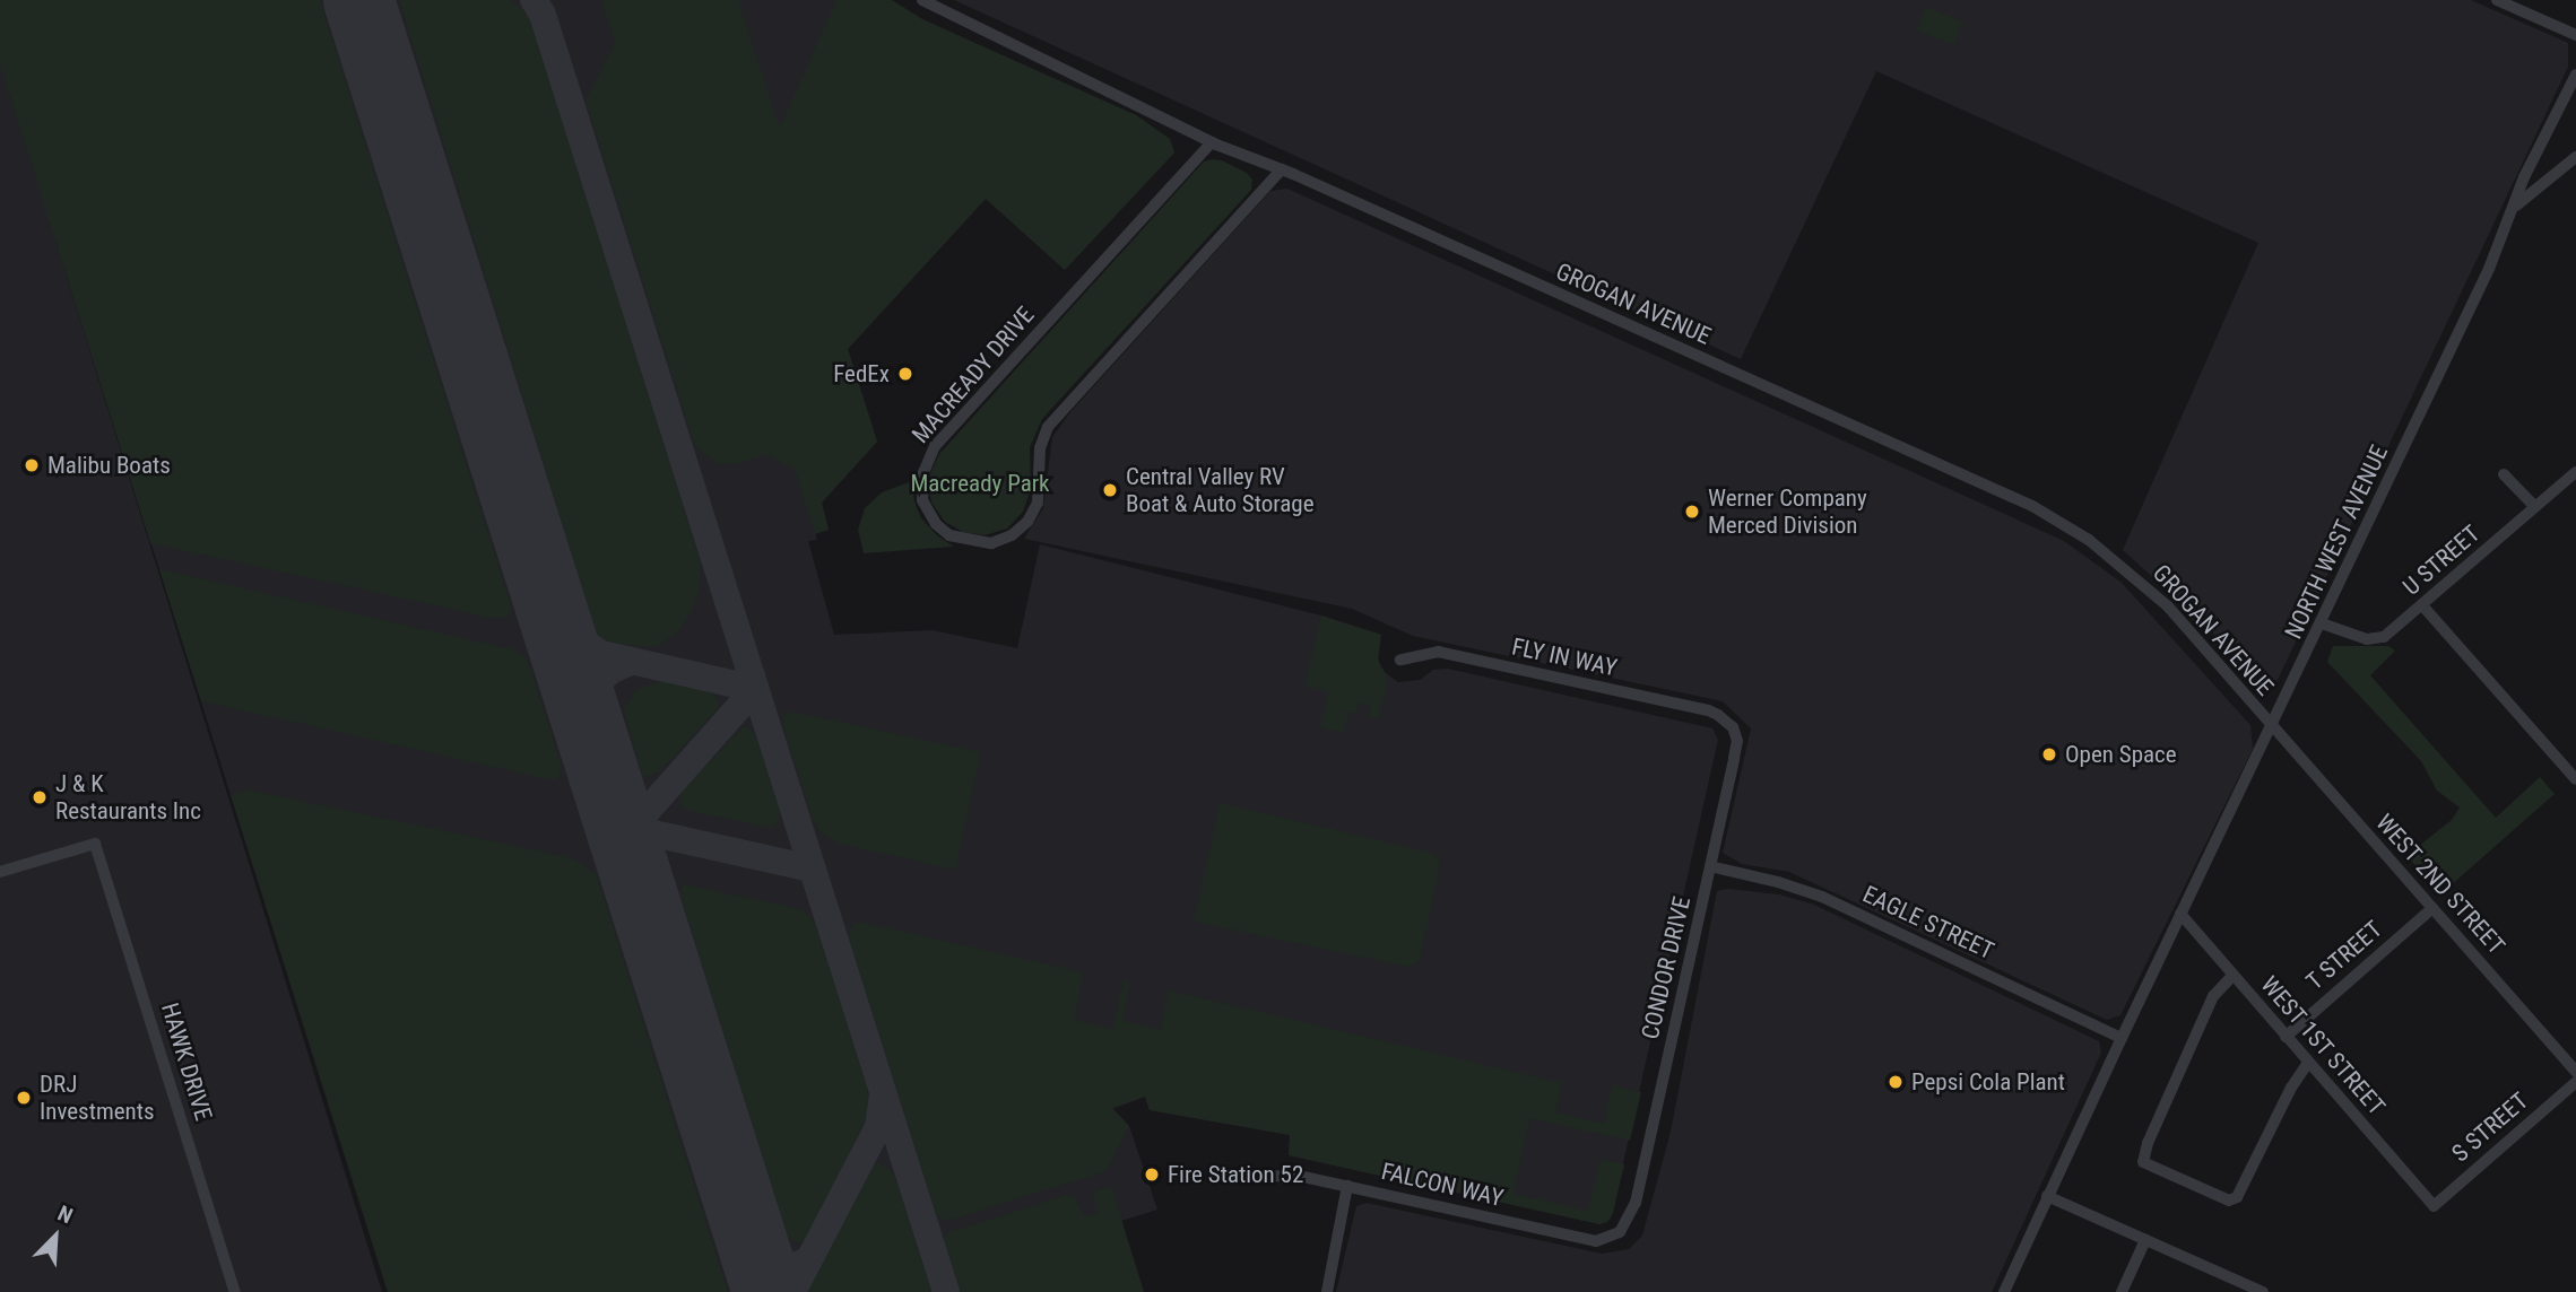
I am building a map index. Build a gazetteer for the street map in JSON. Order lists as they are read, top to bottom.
{
  "streets": {
    "street": [
      "GROGAN AVENUE",
      "MACREADY DRIVE",
      "NORTH WEST AVENUE",
      "U STREET",
      "FLY IN WAY",
      "WEST 2ND STREET",
      "EAGLE STREET",
      "T STREET",
      "CONDOR DRIVE",
      "WEST 1ST STREET",
      "HAWK DRIVE",
      "S STREET",
      "FALCON WAY"
    ]
  },
  "crossings": [
    ["GROGAN AVENUE", "MACREADY DRIVE"],
    ["GROGAN AVENUE", "NORTH WEST AVENUE"],
    ["GROGAN AVENUE", "WEST 2ND STREET"],
    ["NORTH WEST AVENUE", "U STREET"],
    ["NORTH WEST AVENUE", "WEST 2ND STREET"],
    ["NORTH WEST AVENUE", "EAGLE STREET"],
    ["NORTH WEST AVENUE", "WEST 1ST STREET"],
    ["FLY IN WAY", "CONDOR DRIVE"],
    ["WEST 2ND STREET", "T STREET"],
    ["EAGLE STREET", "CONDOR DRIVE"],
    ["T STREET", "WEST 1ST STREET"],
    ["CONDOR DRIVE", "FALCON WAY"],
    ["WEST 1ST STREET", "S STREET"]
  ],
  "parks": ["Macready Park"],
  "places": [
    "FedEx",
    "Malibu Boats",
    "Central Valley RV Boat & Auto Storage",
    "Werner Company Merced Division",
    "Open Space",
    "J & K Restaurants Inc",
    "Pepsi Cola Plant",
    "DRJ Investments",
    "Fire Station 52"
  ],
  "north": "top right"
}
